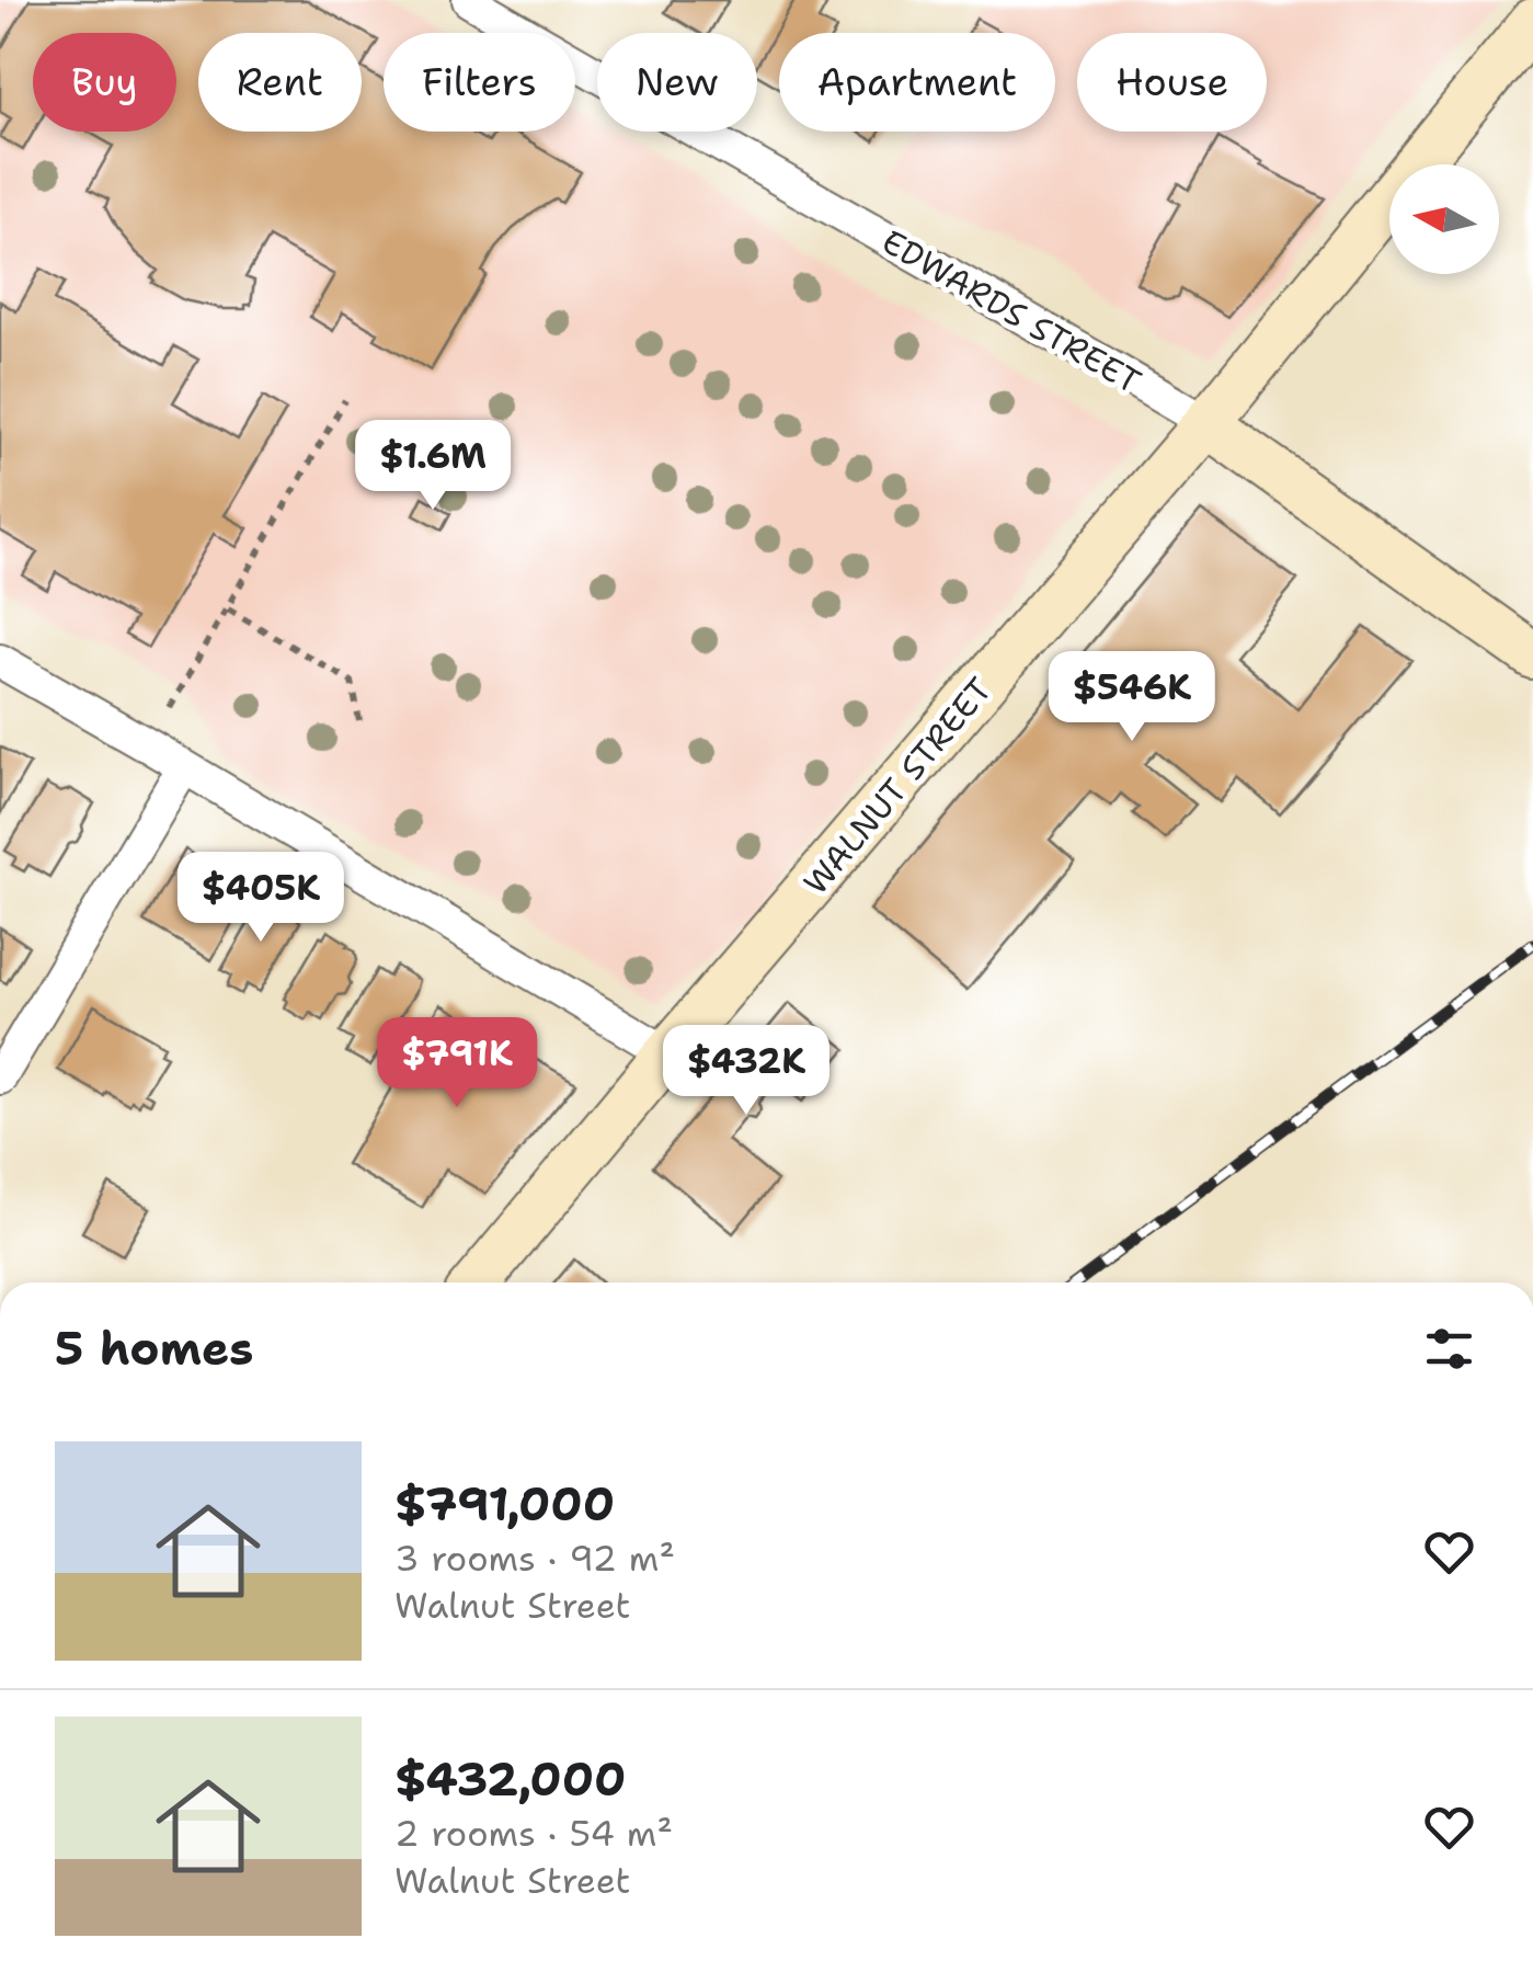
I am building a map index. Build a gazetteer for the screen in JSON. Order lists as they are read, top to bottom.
{
  "streets": {
    "street": ["EDWARDS STREET", "WALNUT STREET"]
  },
  "crossings": [
    ["EDWARDS STREET", "WALNUT STREET"]
  ],
  "north": "left",
  "page": {
    "chip": [
      "Buy",
      "Rent",
      "Filters",
      "New",
      "Apartment",
      "House"
    ],
    "price": [
      "$1.6M",
      "$546K",
      "$405K",
      "$791K",
      "$432K"
    ],
    "heading": "5 homes",
    "list": [
      {
        "name": "$791,000",
        "note": "3 rooms · 92 m² · Walnut Street"
      },
      {
        "name": "$432,000",
        "note": "2 rooms · 54 m² · Walnut Street"
      }
    ]
  }
}
